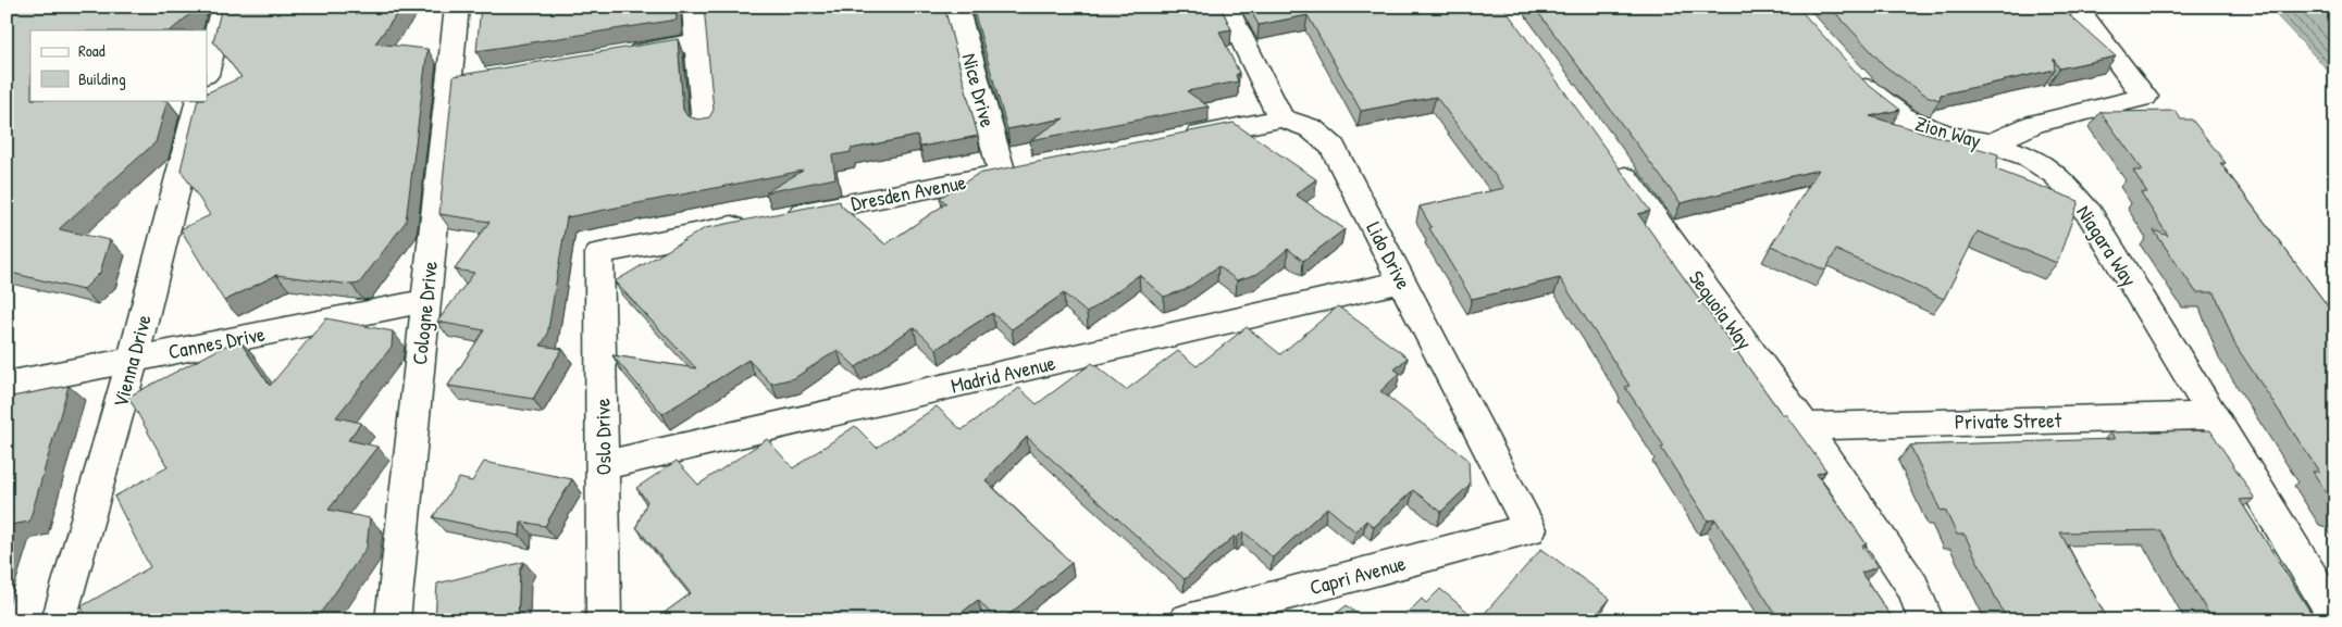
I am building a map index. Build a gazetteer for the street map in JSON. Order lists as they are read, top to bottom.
{
  "streets": {
    "street": [
      "Nice Drive",
      "Zion Way",
      "Dresden Avenue",
      "Niagara Way",
      "Lido Drive",
      "Sequoia Way",
      "Cologne Drive",
      "Cannes Drive",
      "Vienna Drive",
      "Madrid Avenue",
      "Private Street",
      "Oslo Drive",
      "Capri Avenue"
    ]
  },
  "crossings": [
    ["Nice Drive", "Dresden Avenue"],
    ["Zion Way", "Niagara Way"],
    ["Dresden Avenue", "Oslo Drive"],
    ["Niagara Way", "Private Street"],
    ["Lido Drive", "Madrid Avenue"],
    ["Lido Drive", "Capri Avenue"],
    ["Sequoia Way", "Private Street"],
    ["Cologne Drive", "Cannes Drive"],
    ["Cannes Drive", "Vienna Drive"],
    ["Madrid Avenue", "Oslo Drive"]
  ],
  "legend": ["Road", "Building"]
}
